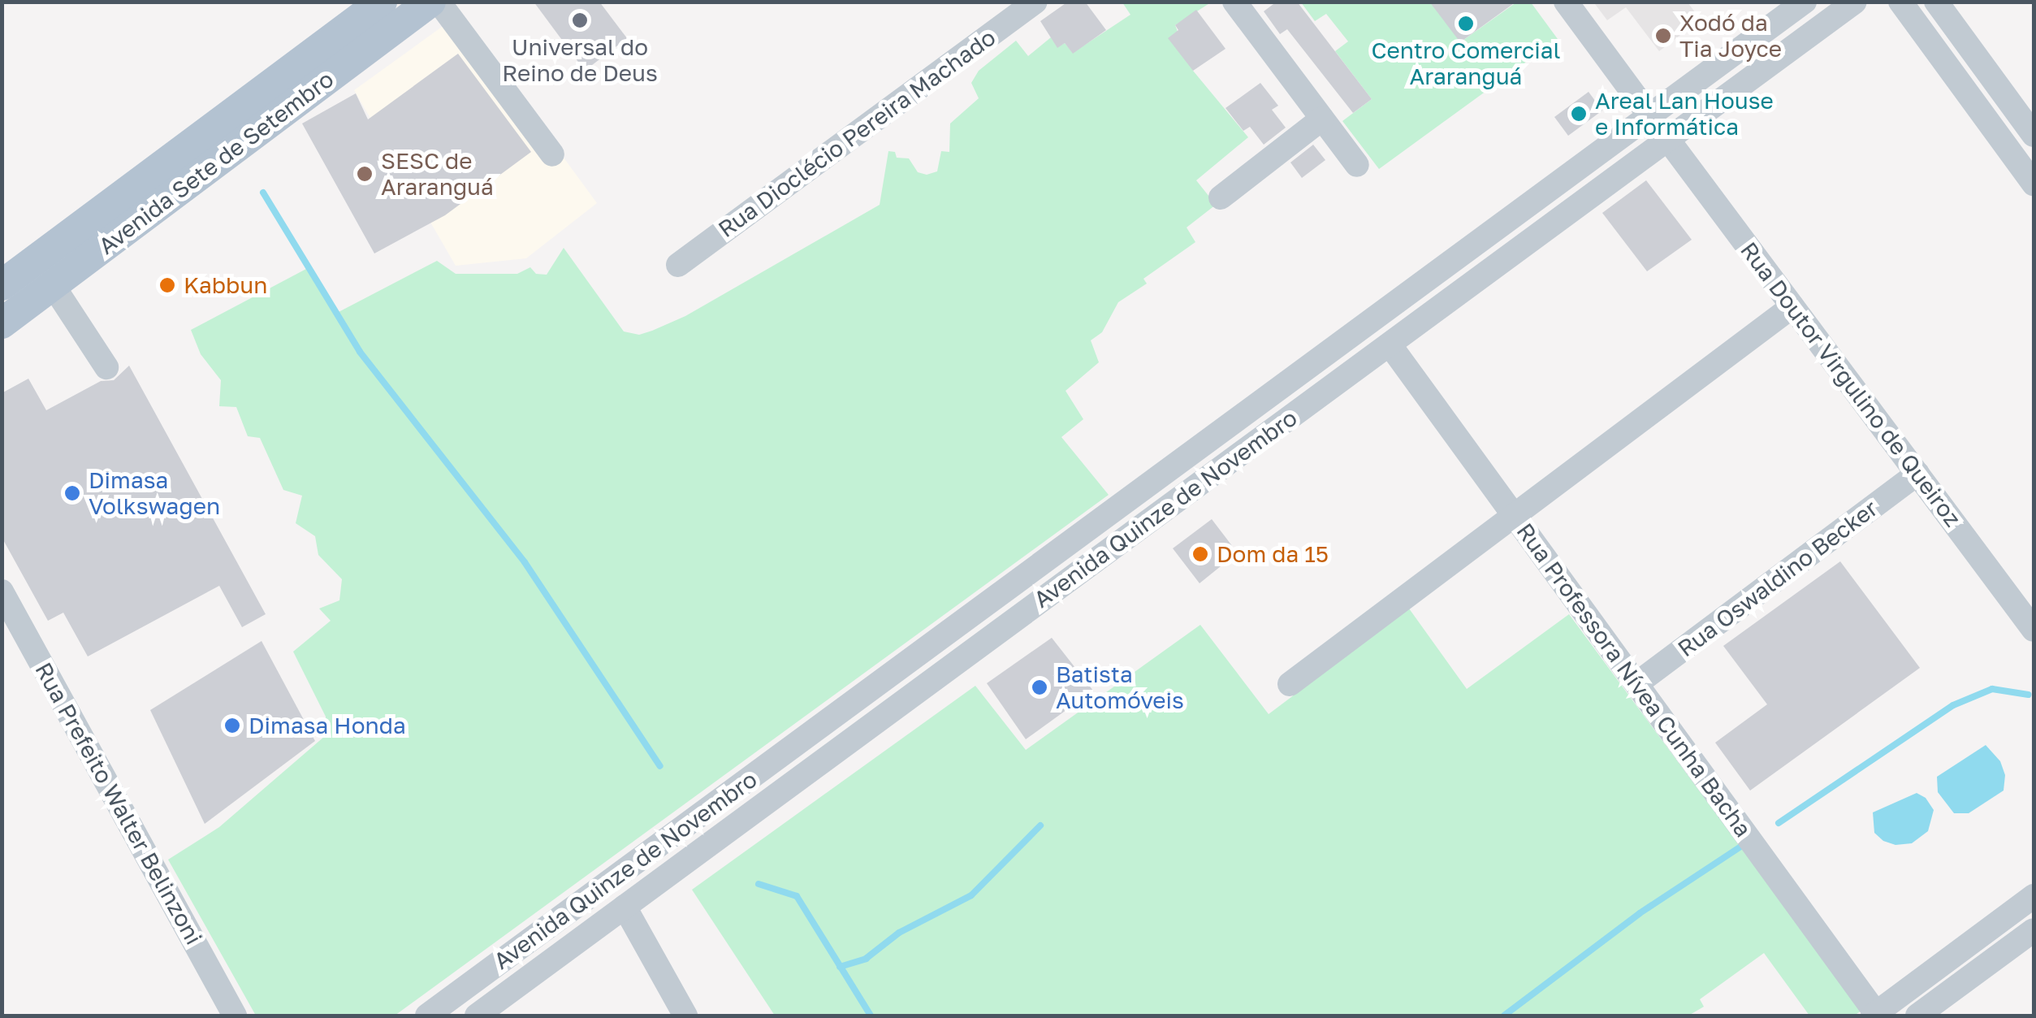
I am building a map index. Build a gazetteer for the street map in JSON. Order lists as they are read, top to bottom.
{
  "streets": {
    "main road": ["Avenida Sete de Setembro"],
    "street": [
      "Rua Dioclécio Pereira Machado",
      "Rua Doutor Virgulino de Queiroz",
      "Avenida Quinze de Novembro",
      "Rua Oswaldino Becker",
      "Rua Professora Nívea Cunha Bacha",
      "Rua Prefeito Walter Belinzoni"
    ]
  },
  "crossings": [
    ["Rua Doutor Virgulino de Queiroz", "Avenida Quinze de Novembro"],
    ["Rua Doutor Virgulino de Queiroz", "Rua Oswaldino Becker"],
    ["Avenida Quinze de Novembro", "Rua Professora Nívea Cunha Bacha"],
    ["Rua Oswaldino Becker", "Rua Professora Nívea Cunha Bacha"]
  ],
  "places": [
    "Universal do Reino de Deus",
    "Centro Comercial Araranguá",
    "Xodó da Tia Joyce",
    "Areal Lan House e Informática",
    "SESC de Araranguá",
    "Kabbun",
    "Dimasa Volkswagen",
    "Dom da 15",
    "Batista Automóveis",
    "Dimasa Honda"
  ]
}
